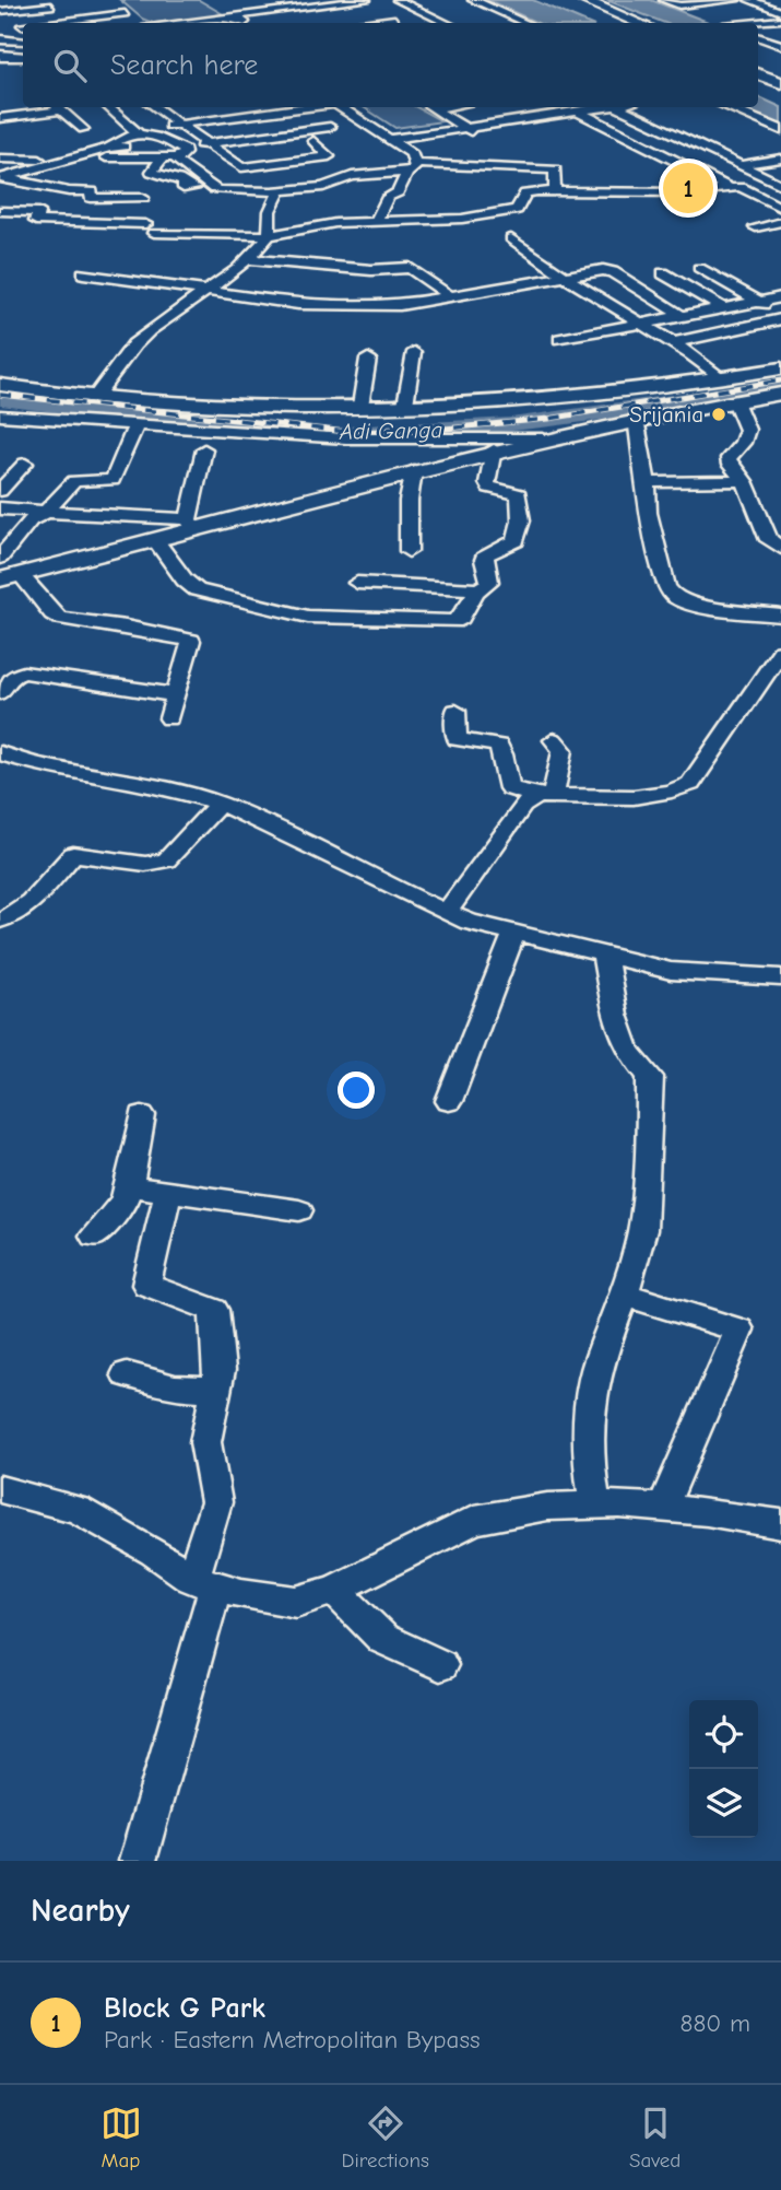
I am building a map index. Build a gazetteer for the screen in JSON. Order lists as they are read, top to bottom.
{
  "water": ["Adi Ganga"],
  "places": ["Srijania"],
  "page": {
    "search": "Search here",
    "pins": "1",
    "heading": "Nearby",
    "list": [
      {
        "mark": "1",
        "name": "Block G Park",
        "note": "Park · Eastern Metropolitan Bypass",
        "value": "880 m"
      }
    ],
    "nav": ["Map", "Directions", "Saved"]
  }
}
